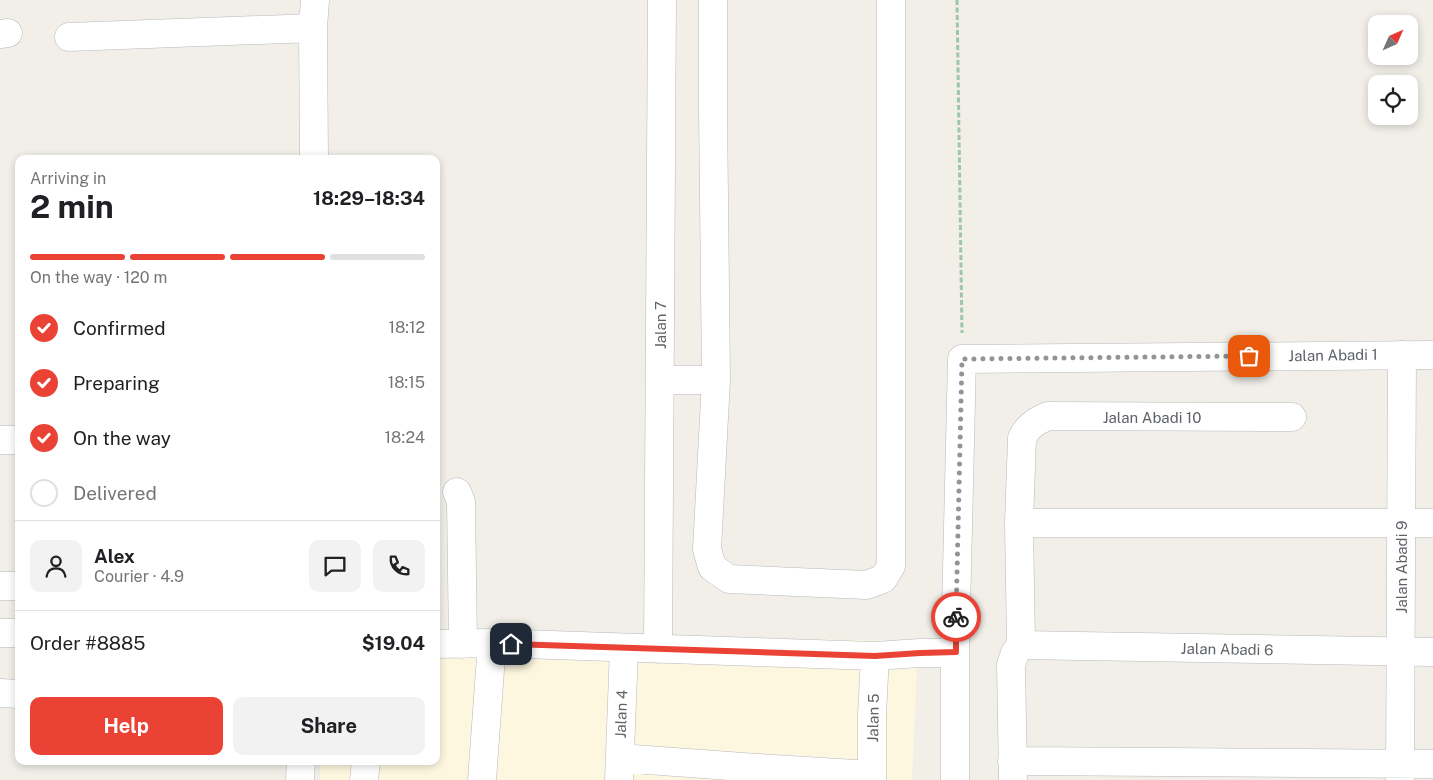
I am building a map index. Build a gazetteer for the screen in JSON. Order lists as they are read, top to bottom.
{
  "streets": {
    "street": [
      "Jalan 7",
      "Jalan Abadi 1",
      "Jalan Abadi 10",
      "Jalan Abadi 9",
      "Jalan Abadi 6",
      "Jalan 4",
      "Jalan 5"
    ]
  },
  "crossings": [
    ["Jalan Abadi 1", "Jalan Abadi 9"],
    ["Jalan Abadi 9", "Jalan Abadi 6"]
  ],
  "north": "top right",
  "page": {
    "heading": ["2 min", "Arriving in", "18:29–18:34"],
    "panel": [
      "Alex",
      "Courier · 4.9",
      "Order #8885",
      "$19.04"
    ],
    "bar": "On the way · 120 m",
    "list": [
      ["Confirmed", "18:12"],
      ["Preparing", "18:15"],
      ["On the way", "18:24"],
      "Delivered"
    ],
    "buttons": ["Help", "Share"]
  }
}
